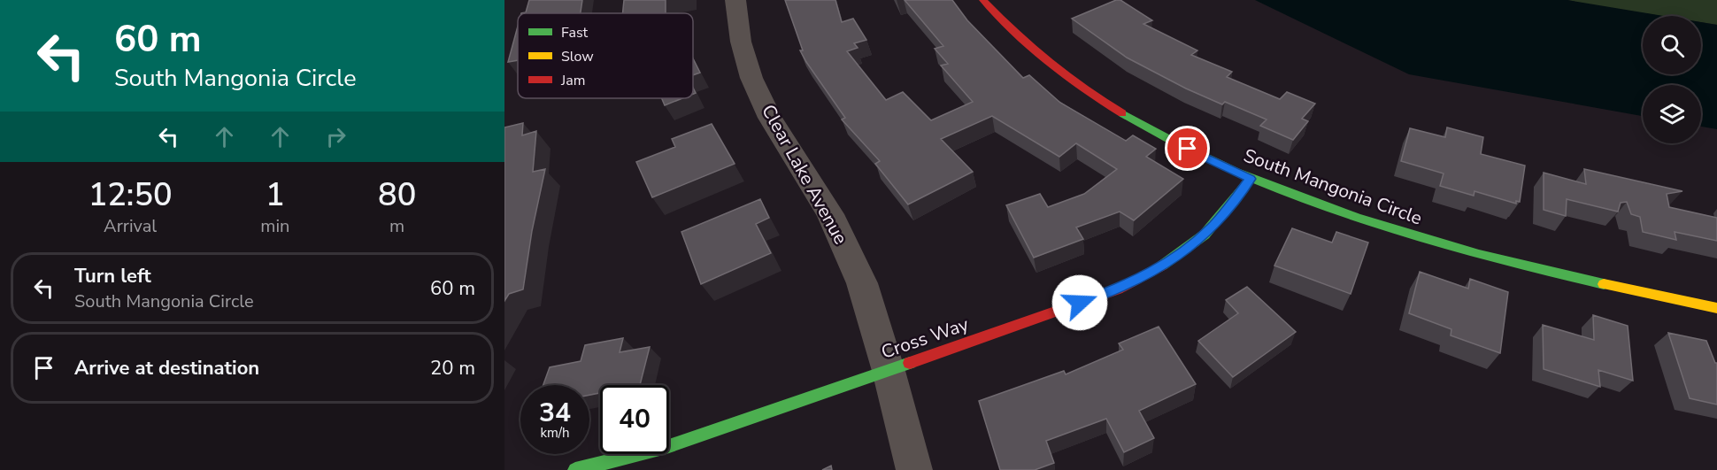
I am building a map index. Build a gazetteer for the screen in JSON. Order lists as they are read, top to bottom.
{
  "streets": {
    "street": ["Clear Lake Avenue", "South Mangonia Circle", "Cross Way"]
  },
  "crossings": [
    ["Clear Lake Avenue", "Cross Way"],
    ["South Mangonia Circle", "Cross Way"]
  ],
  "legend": ["Fast", "Slow", "Jam"],
  "page": {
    "turn": ["60 m", "South Mangonia Circle"],
    "eta": [
      "12:50",
      "Arrival",
      "1",
      "min",
      "80",
      "m"
    ],
    "list": [
      {
        "name": "Turn left",
        "note": "South Mangonia Circle",
        "value": "60 m"
      },
      {
        "name": "Arrive at destination",
        "value": "20 m"
      }
    ],
    "speed": "34 km/h",
    "limit": "40"
  }
}
